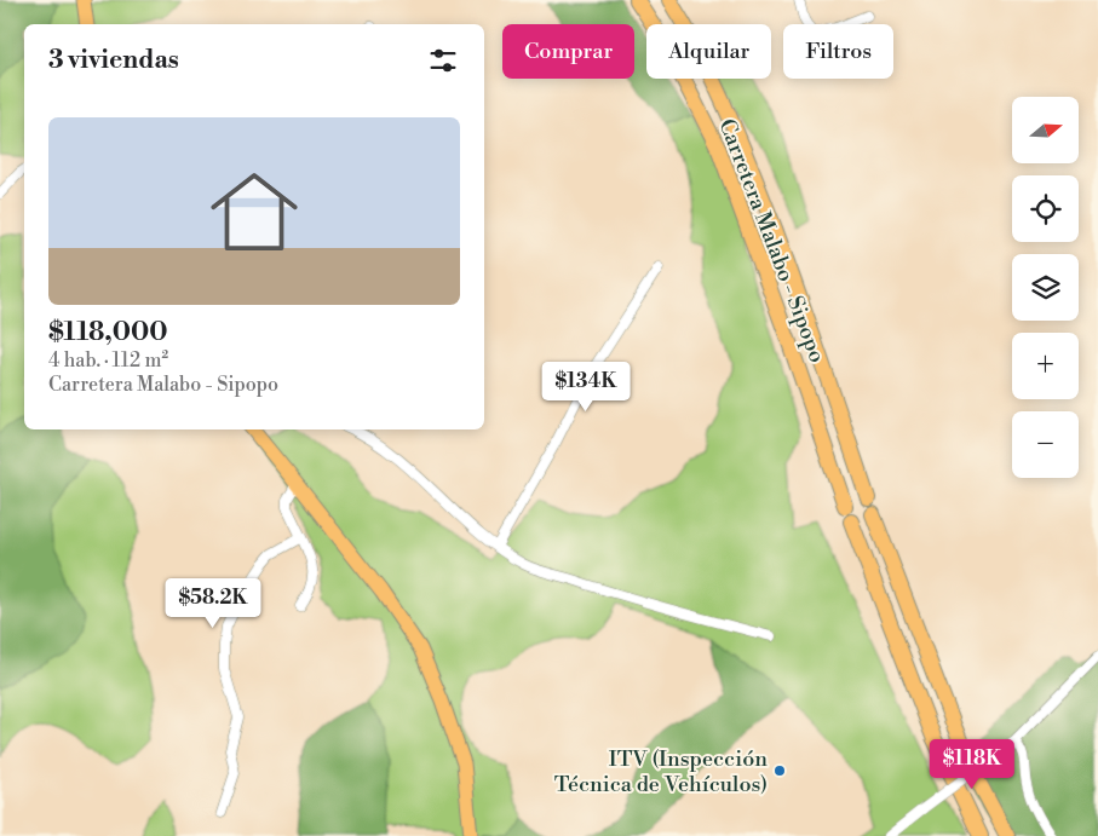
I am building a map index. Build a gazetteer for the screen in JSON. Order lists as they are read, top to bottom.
{
  "streets": {
    "highway": ["Carretera Malabo - Sipopo"]
  },
  "places": ["ITV (Inspección Técnica de Vehículos)"],
  "north": "right",
  "page": {
    "chip": ["Comprar", "Alquilar", "Filtros"],
    "heading": "3 viviendas",
    "map_buttons": ["+", "−"],
    "list": [
      {
        "name": "$118,000",
        "note": "4 hab. · 112 m² · Carretera Malabo - Sipopo"
      }
    ],
    "price": ["$134K", "$58.2K", "$118K"]
  }
}
